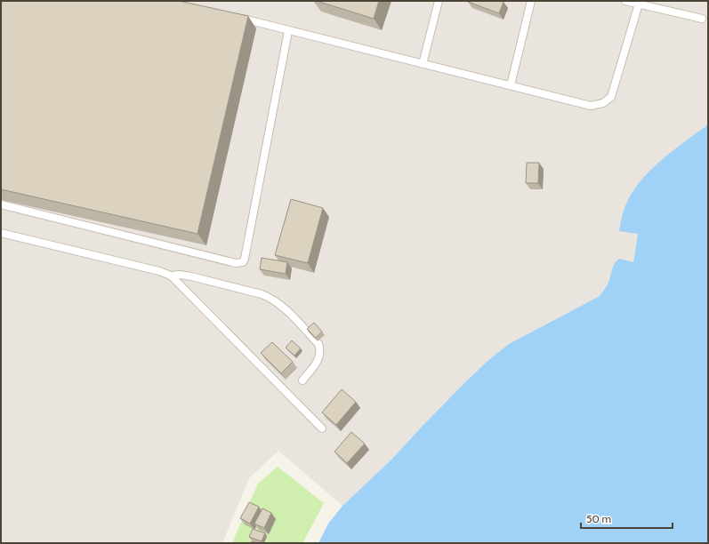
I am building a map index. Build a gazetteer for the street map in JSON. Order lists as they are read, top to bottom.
{
  "scale_bar": "50 m"
}
